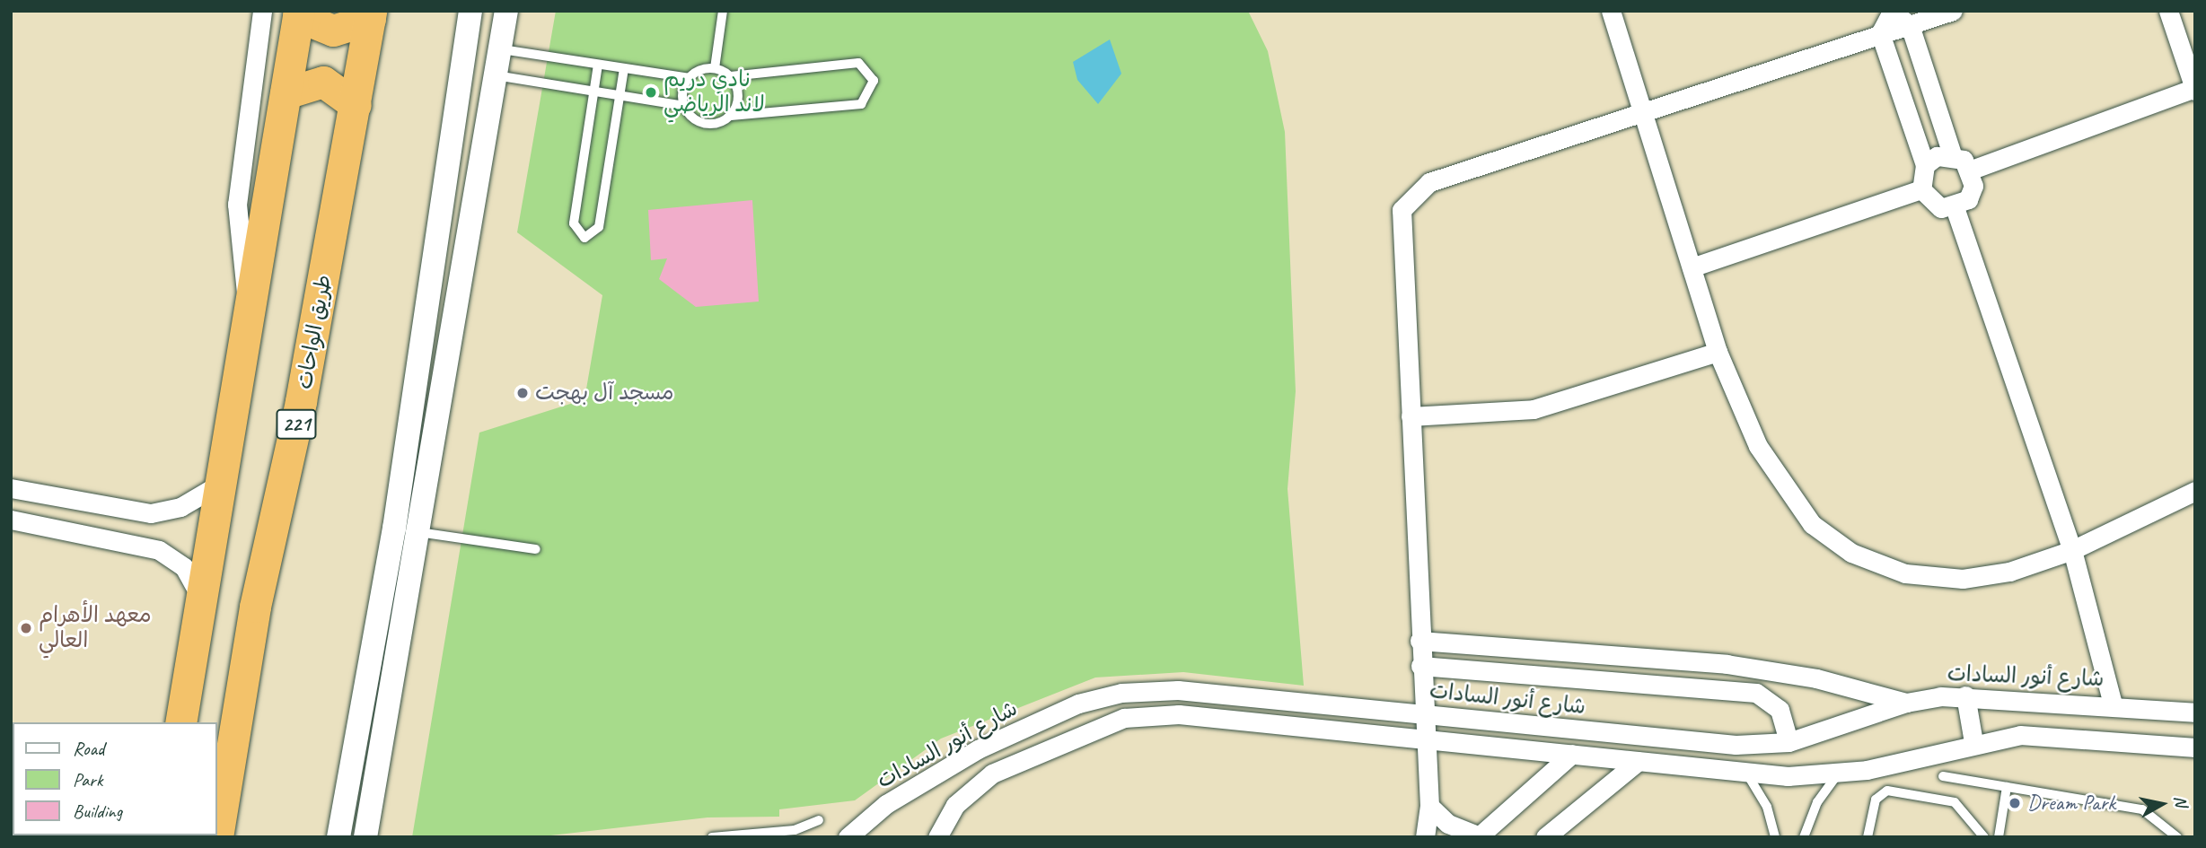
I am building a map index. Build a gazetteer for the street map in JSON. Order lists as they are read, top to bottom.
{
  "streets": {
    "highway": ["طريق الواحات", "221"],
    "street": ["شارع أنور السادات"]
  },
  "places": [
    "نادي دريم لاند الرياضي",
    "مسجد آل بهجت",
    "معهد الأهرام العالي",
    "Dream Park"
  ],
  "legend": ["Road", "Park", "Building"],
  "north": "right"
}
